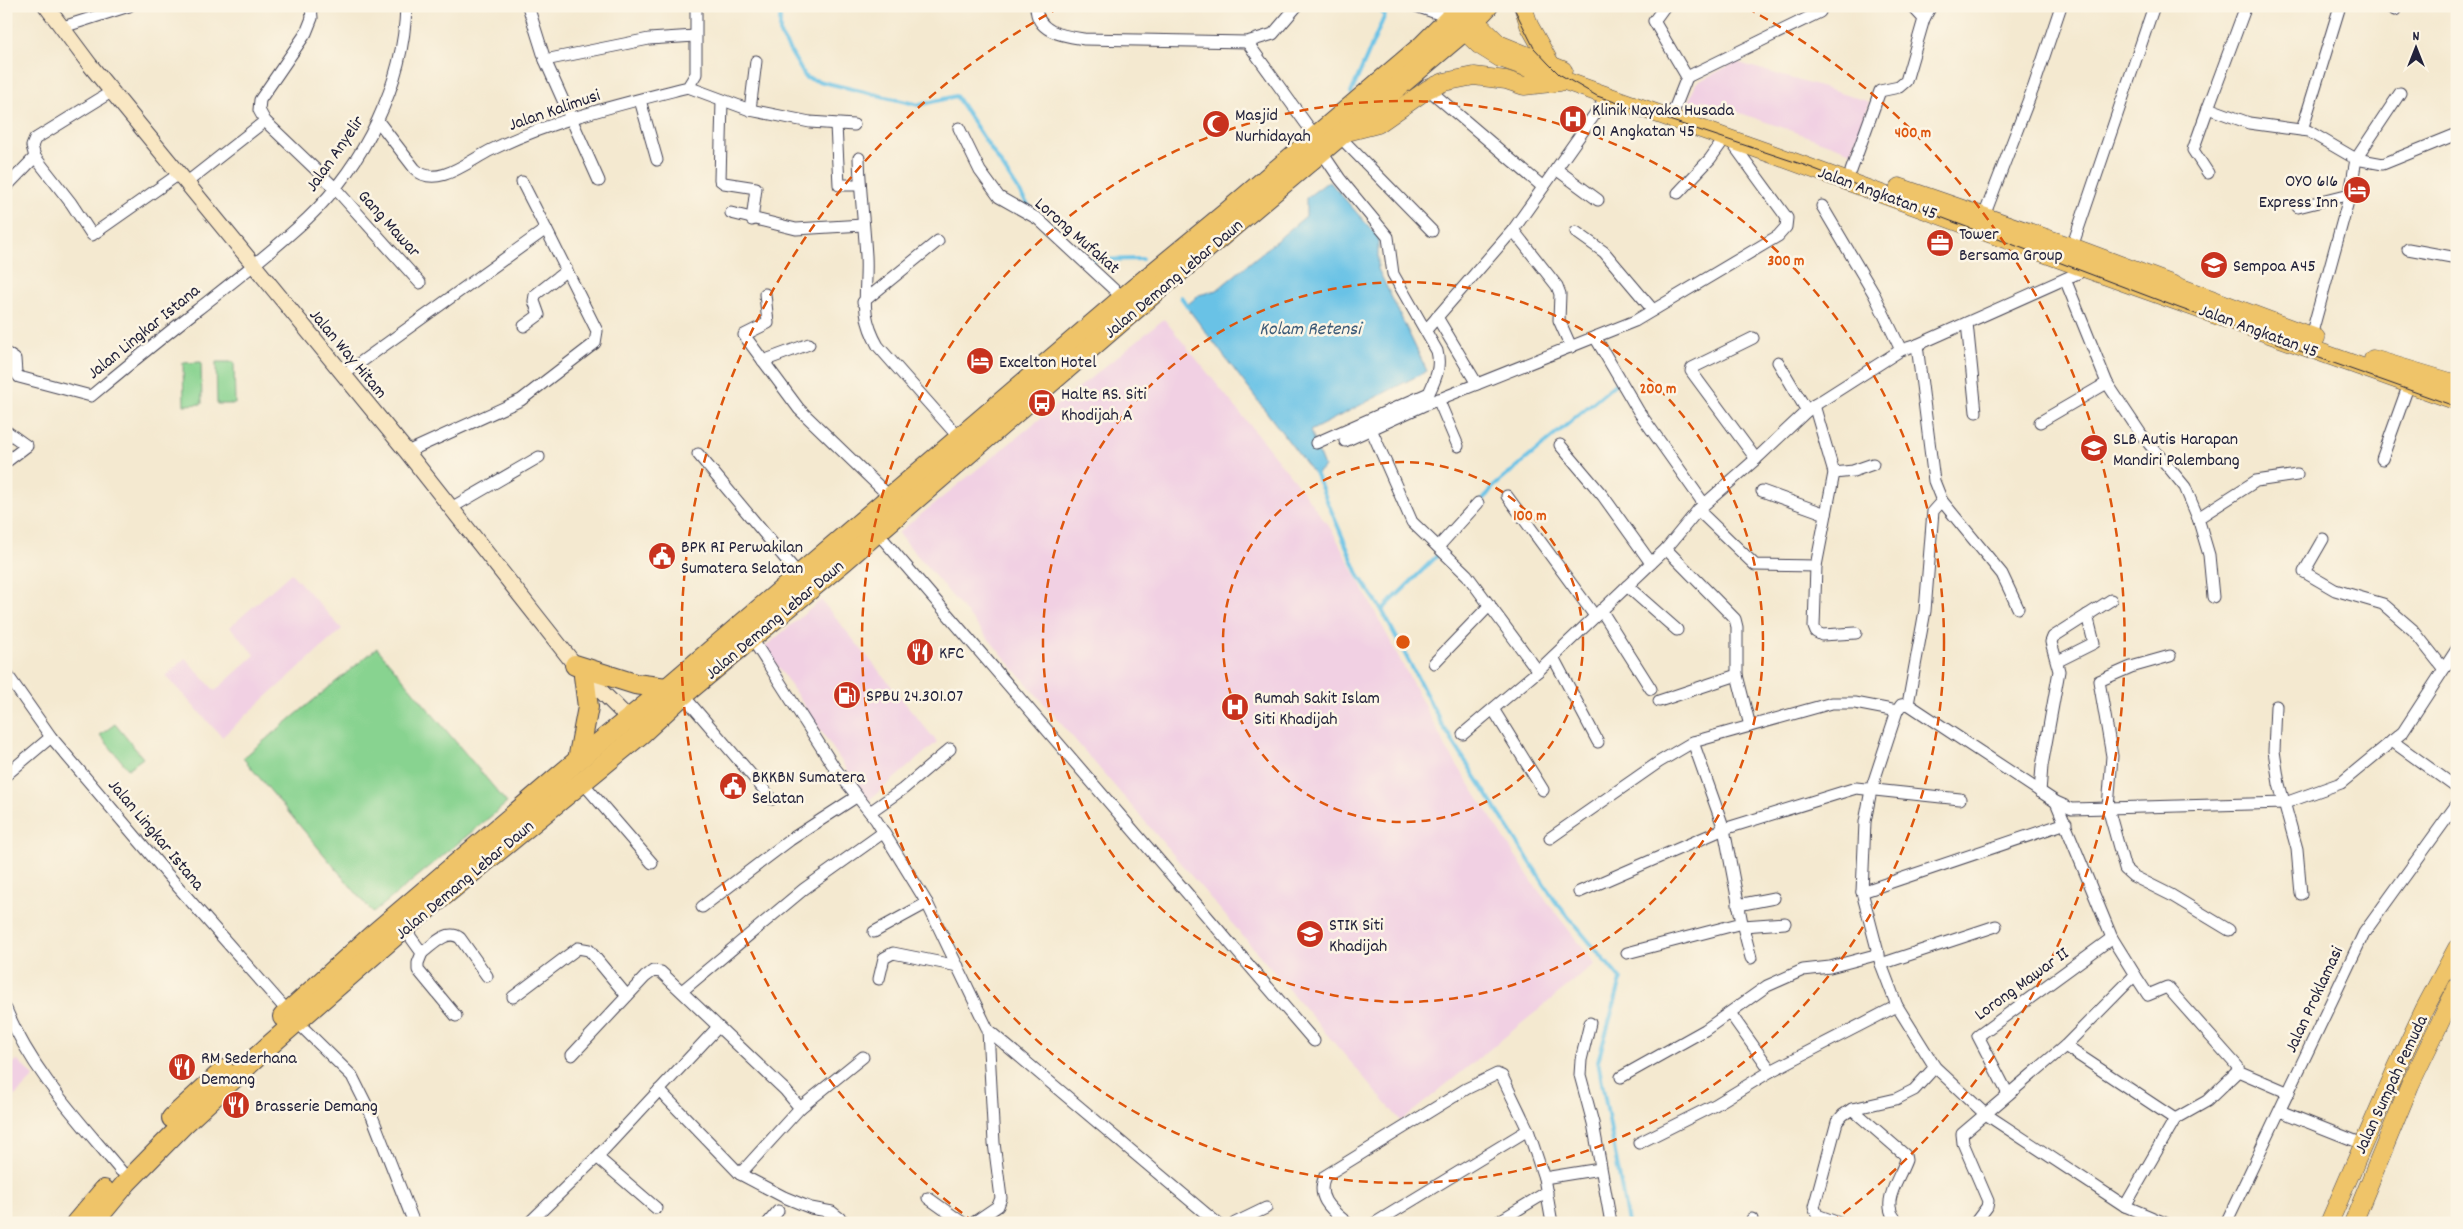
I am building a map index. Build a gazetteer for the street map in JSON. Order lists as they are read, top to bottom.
{
  "streets": {
    "highway": ["Jalan Demang Lebar Daun"],
    "main road": ["Jalan Angkatan 45", "Jalan Sumpah Pemuda"],
    "street": [
      "Jalan Kalimusi",
      "Jalan Anyelir",
      "Gang Mawar",
      "Lorong Mufakat",
      "Jalan Lingkar Istana",
      "Jalan Way Hitam",
      "Lorong Mawar II",
      "Jalan Proklamasi"
    ]
  },
  "crossings": [
    ["Jalan Kalimusi", "Jalan Anyelir"],
    ["Jalan Anyelir", "Gang Mawar"],
    ["Jalan Anyelir", "Jalan Lingkar Istana"],
    ["Jalan Anyelir", "Jalan Way Hitam"],
    ["Jalan Angkatan 45", "Jalan Demang Lebar Daun"],
    ["Lorong Mufakat", "Jalan Demang Lebar Daun"],
    ["Jalan Demang Lebar Daun", "Jalan Lingkar Istana"],
    ["Jalan Demang Lebar Daun", "Jalan Way Hitam"],
    ["Jalan Lingkar Istana", "Jalan Way Hitam"]
  ],
  "water": ["Kolam Retensi"],
  "places": {
    "hospital": ["Klinik Nayaka Husada 01 Angkatan 45", "Rumah Sakit Islam Siti Khadijah"],
    "mosque": ["Masjid Nurhidayah"],
    "hotel": ["OYO 616 Express Inn", "Excelton Hotel"],
    "office": ["Tower Bersama Group"],
    "school or university": ["Sempoa A45", "SLB Autis Harapan Mandiri Palembang", "STIK Siti Khadijah"],
    "bus stop": ["Halte RS. Siti Khodijah A"],
    "public building": ["BPK RI Perwakilan Sumatera Selatan", "BKKBN Sumatera Selatan"],
    "restaurant": ["KFC", "RM Sederhana Demang", "Brasserie Demang"],
    "fuel station": ["SPBU 24.301.07"]
  },
  "north": "top",
  "rings": [
    "400 m",
    "300 m",
    "200 m",
    "100 m"
  ]
}
